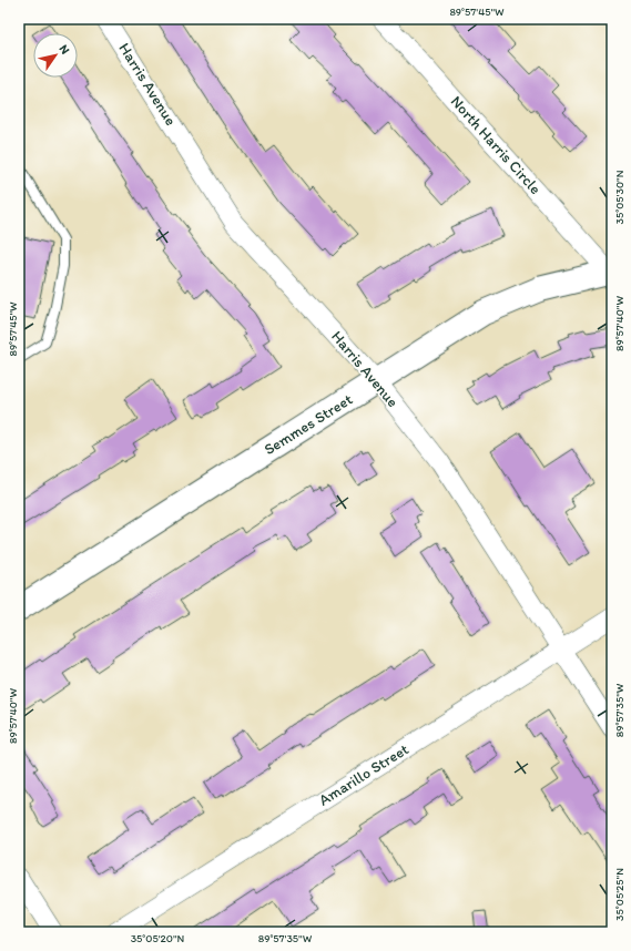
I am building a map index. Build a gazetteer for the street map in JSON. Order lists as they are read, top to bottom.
{
  "streets": {
    "main road": ["Semmes Street"],
    "street": ["Harris Avenue", "North Harris Circle", "Amarillo Street"]
  },
  "crossings": [
    ["Harris Avenue", "Semmes Street"],
    ["Harris Avenue", "Amarillo Street"],
    ["North Harris Circle", "Semmes Street"]
  ],
  "north": "top right",
  "coordinates": [
    "89°57'45\"W",
    "35°05'30\"N",
    "89°57'40\"W",
    "89°57'35\"W",
    "35°05'25\"N",
    "35°05'20\"N"
  ]
}
